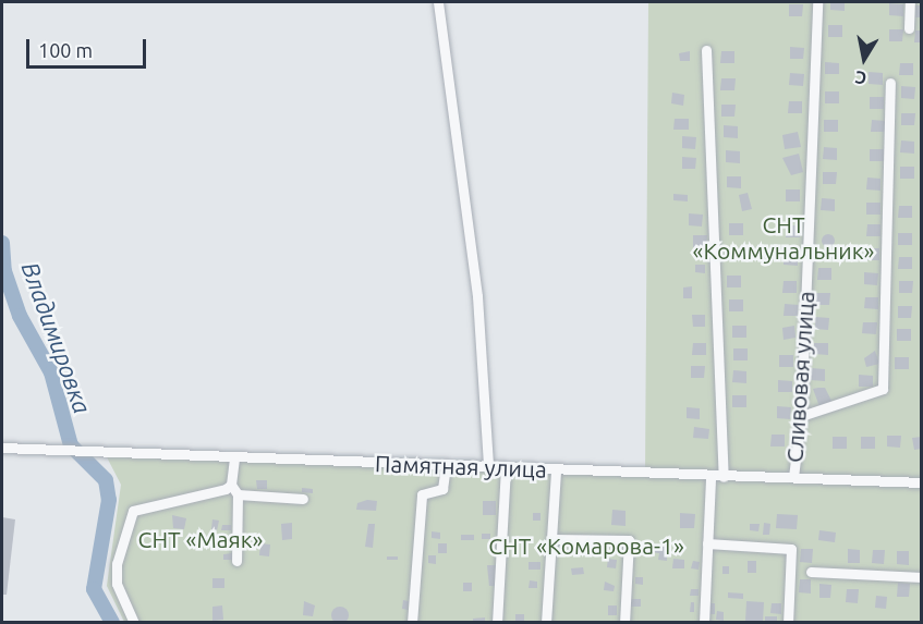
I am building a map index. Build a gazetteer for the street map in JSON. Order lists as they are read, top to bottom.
{
  "streets": {
    "street": ["Сливовая улица", "Памятная улица"]
  },
  "crossings": [
    ["Сливовая улица", "Памятная улица"]
  ],
  "water": ["Владимировка"],
  "parks": ["СНТ «Коммунальник»", "СНТ «Маяк»", "СНТ «Комарова-1»"],
  "scale_bar": "100 m",
  "north": "bottom"
}
